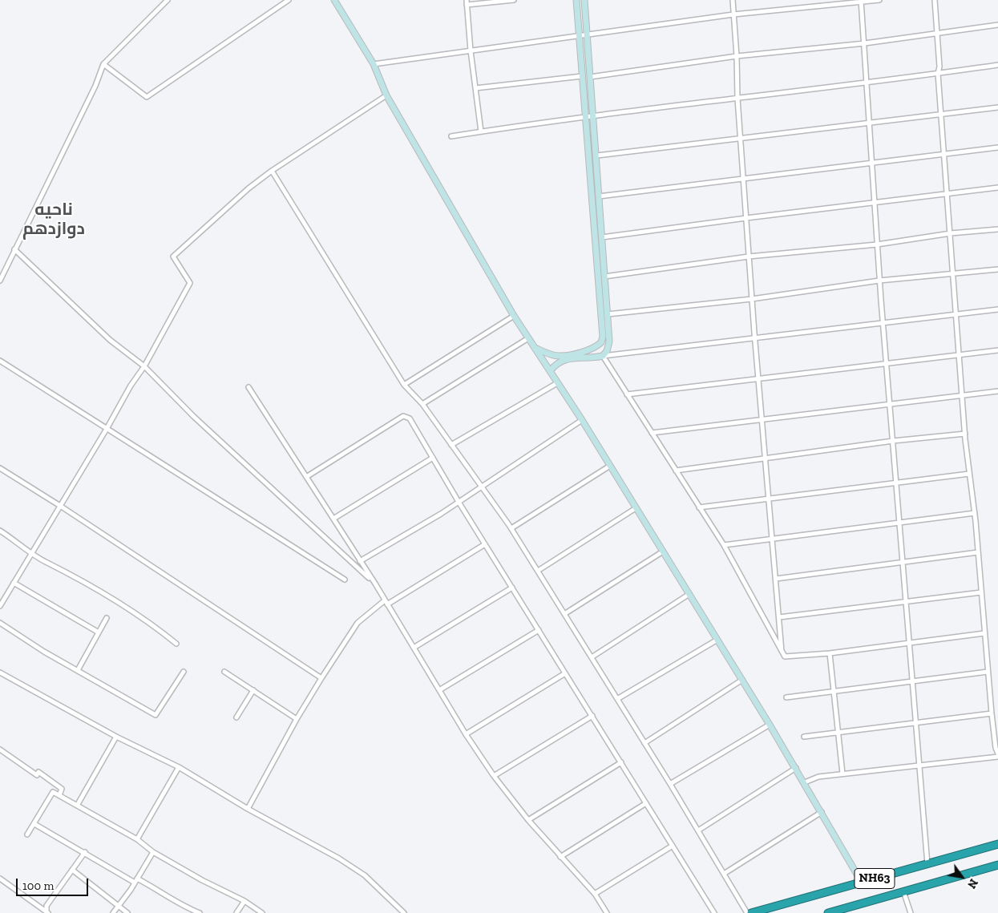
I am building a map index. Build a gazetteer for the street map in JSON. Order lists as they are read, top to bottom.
{
  "streets": {
    "highway": ["NH63"]
  },
  "districts": ["ناحیه دوازدهم"],
  "scale_bar": "100 m",
  "north": "bottom right"
}
